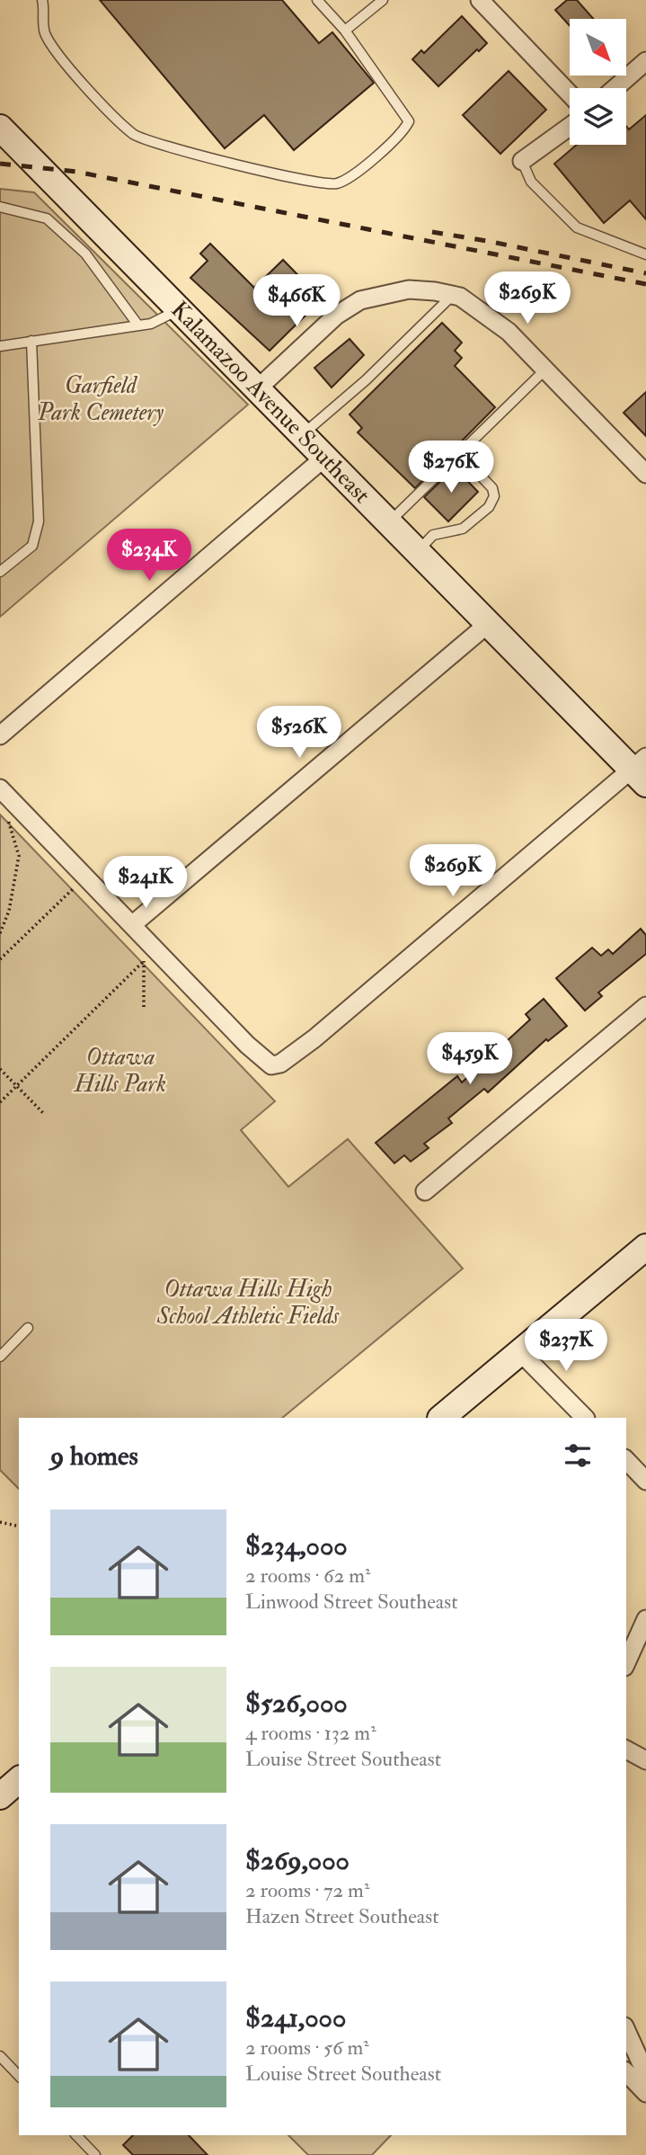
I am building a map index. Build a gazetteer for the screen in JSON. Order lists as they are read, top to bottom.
{
  "streets": {
    "main road": ["Kalamazoo Avenue Southeast"]
  },
  "parks": ["Garfield Park Cemetery", "Ottawa Hills Park", "Ottawa Hills High School Athletic Fields"],
  "north": "bottom right",
  "page": {
    "price": [
      "$269K",
      "$466K",
      "$276K",
      "$234K",
      "$526K",
      "$269K",
      "$241K",
      "$459K",
      "$237K"
    ],
    "heading": "9 homes",
    "list": [
      {
        "name": "$234,000",
        "note": "2 rooms · 62 m² · Linwood Street Southeast"
      },
      {
        "name": "$526,000",
        "note": "4 rooms · 132 m² · Louise Street Southeast"
      },
      {
        "name": "$269,000",
        "note": "2 rooms · 72 m² · Hazen Street Southeast"
      },
      {
        "name": "$241,000",
        "note": "2 rooms · 56 m² · Louise Street Southeast"
      }
    ]
  }
}
